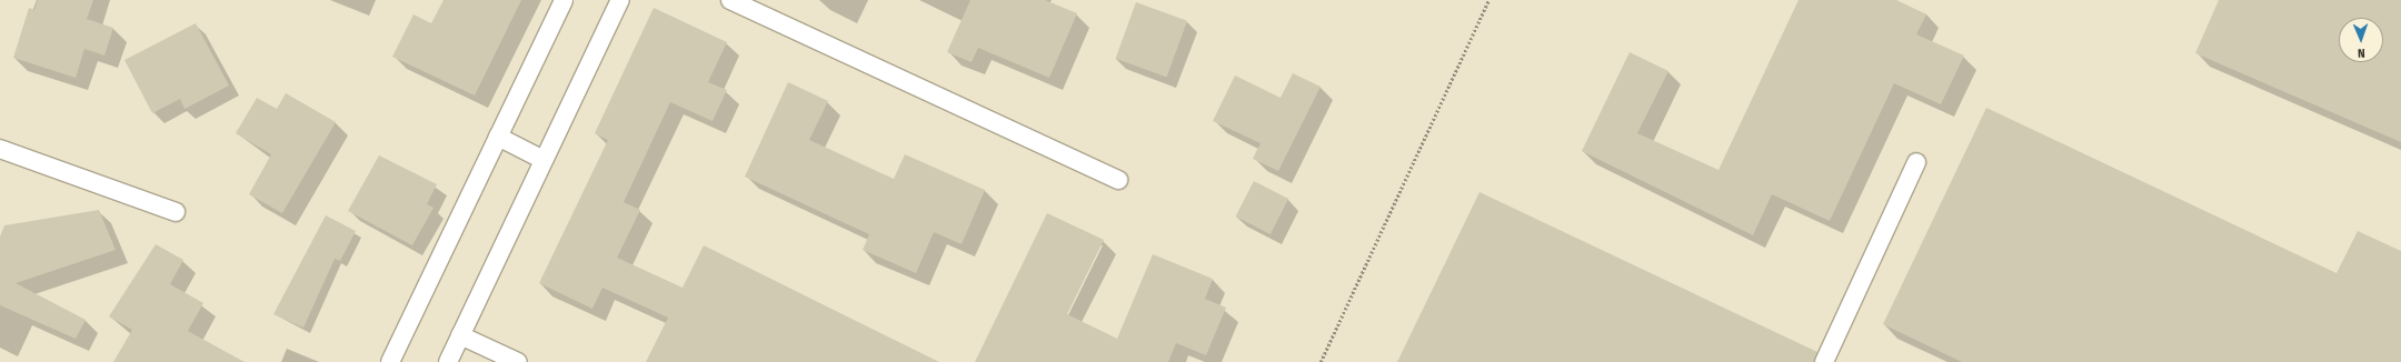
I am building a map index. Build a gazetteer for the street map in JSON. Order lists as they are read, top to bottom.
{
  "north": "bottom"
}
